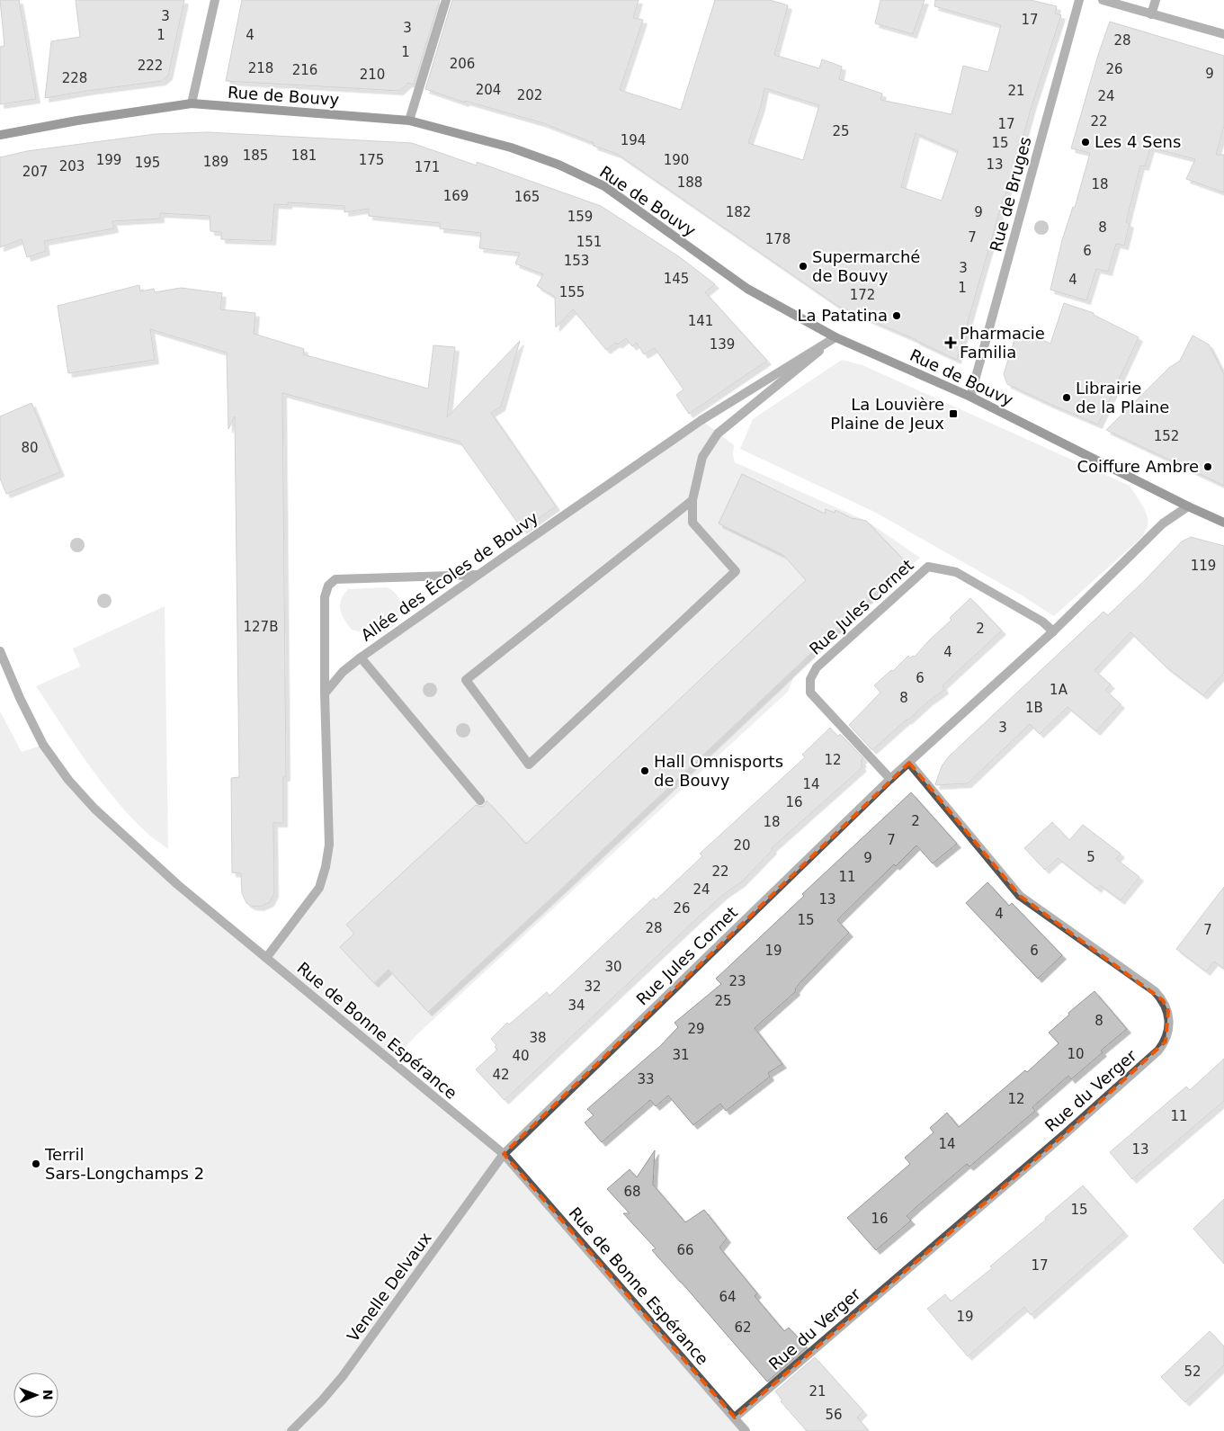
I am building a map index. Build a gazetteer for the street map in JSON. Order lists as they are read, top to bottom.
{
  "streets": {
    "street": [
      "Rue de Bouvy",
      "Rue de Bruges",
      "Allée des Écoles de Bouvy",
      "Rue Jules Cornet",
      "Rue de Bonne Espérance",
      "Rue du Verger",
      "Venelle Delvaux"
    ]
  },
  "crossings": [
    ["Rue de Bouvy", "Rue de Bruges"],
    ["Rue de Bouvy", "Allée des Écoles de Bouvy"],
    ["Rue de Bouvy", "Rue Jules Cornet"],
    ["Rue Jules Cornet", "Rue de Bonne Espérance"],
    ["Rue Jules Cornet", "Rue du Verger"],
    ["Rue Jules Cornet", "Venelle Delvaux"],
    ["Rue de Bonne Espérance", "Rue du Verger"],
    ["Rue de Bonne Espérance", "Venelle Delvaux"]
  ],
  "places": {
    "other": [
      "Les 4 Sens",
      "Supermarché de Bouvy",
      "La Patatina",
      "Librairie de la Plaine",
      "Coiffure Ambre",
      "Hall Omnisports de Bouvy",
      "Terril Sars-Longchamps 2"
    ],
    "health": ["Pharmacie Familia"],
    "transit": ["La Louvière Plaine de Jeux"]
  },
  "house_numbers": [
    "3",
    "17",
    "3",
    "1",
    "4",
    "28",
    "1",
    "206",
    "222",
    "218",
    "26",
    "216",
    "9",
    "210",
    "228",
    "204",
    "21",
    "202",
    "24",
    "22",
    "17",
    "25",
    "194",
    "15",
    "185",
    "181",
    "199",
    "175",
    "190",
    "189",
    "195",
    "13",
    "203",
    "171",
    "207",
    "188",
    "18",
    "169",
    "165",
    "182",
    "9",
    "159",
    "8",
    "7",
    "178",
    "151",
    "6",
    "153",
    "3",
    "145",
    "4",
    "1",
    "155",
    "172",
    "141",
    "139",
    "152",
    "80",
    "119",
    "127B",
    "2",
    "4",
    "6",
    "1A",
    "8",
    "1B",
    "3",
    "12",
    "14",
    "16",
    "2",
    "18",
    "7",
    "20",
    "5",
    "9",
    "22",
    "11",
    "24",
    "13",
    "26",
    "4",
    "15",
    "28",
    "7",
    "19",
    "6",
    "30",
    "23",
    "32",
    "25",
    "34",
    "8",
    "29",
    "38",
    "10",
    "31",
    "40",
    "42",
    "33",
    "12",
    "11",
    "14",
    "13",
    "68",
    "15",
    "16",
    "66",
    "17",
    "64",
    "19",
    "62",
    "52",
    "21",
    "56"
  ],
  "north": "right"
}
